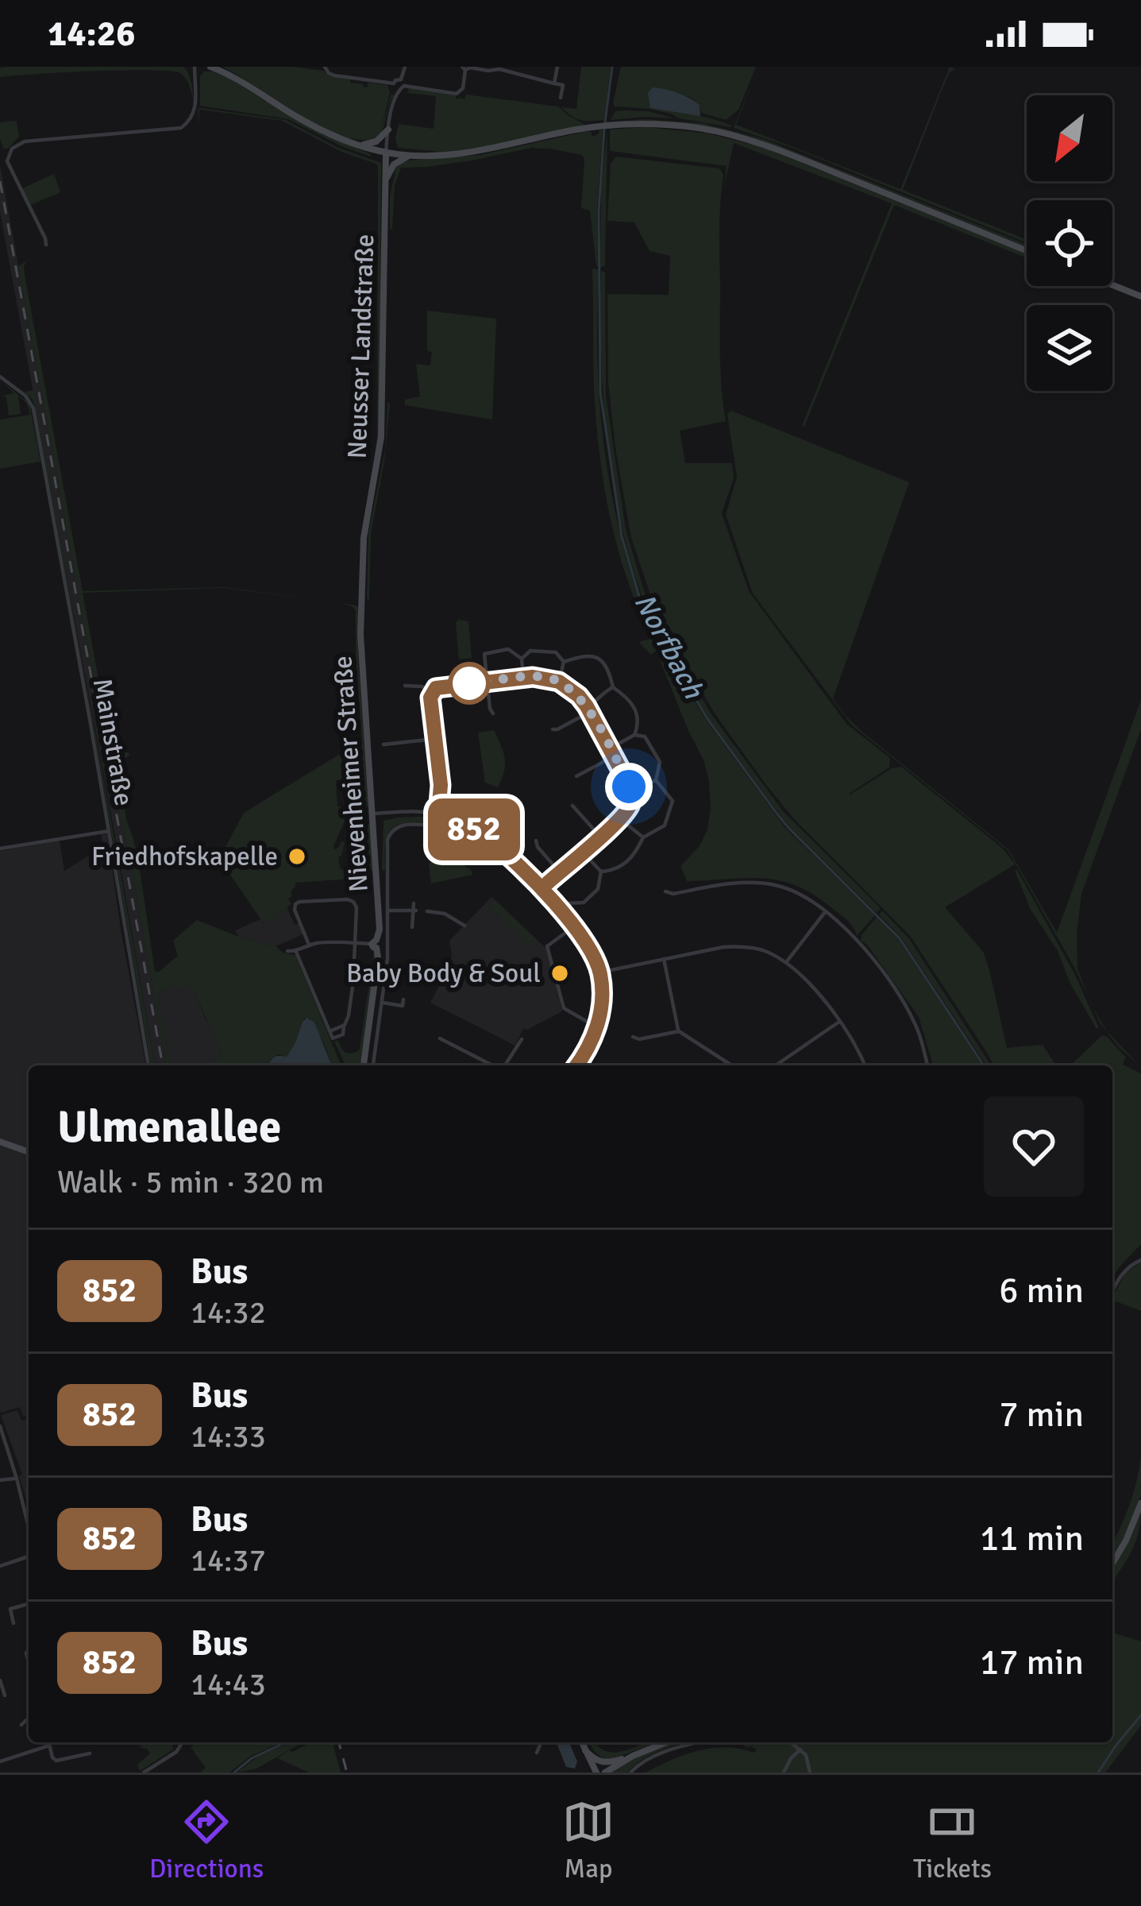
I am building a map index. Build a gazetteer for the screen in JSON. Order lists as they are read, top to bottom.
{
  "streets": {
    "main road": ["Neusser Landstraße", "Nievenheimer Straße"],
    "street": ["Mainstraße"]
  },
  "crossings": [
    ["Neusser Landstraße", "Nievenheimer Straße"]
  ],
  "water": ["Norfbach"],
  "places": ["Friedhofskapelle", "Baby Body & Soul"],
  "lines": ["bus line 852"],
  "north": "bottom left",
  "page": {
    "status": "14:26",
    "on_map": "852",
    "heading": ["Ulmenallee", "Walk · 5 min · 320 m"],
    "list": [
      {
        "mark": "852",
        "name": "Bus",
        "note": "14:32",
        "value": "6 min"
      },
      {
        "mark": "852",
        "name": "Bus",
        "note": "14:33",
        "value": "7 min"
      },
      {
        "mark": "852",
        "name": "Bus",
        "note": "14:37",
        "value": "11 min"
      },
      {
        "mark": "852",
        "name": "Bus",
        "note": "14:43",
        "value": "17 min"
      }
    ],
    "tabs": ["Directions", "Map", "Tickets"]
  }
}
